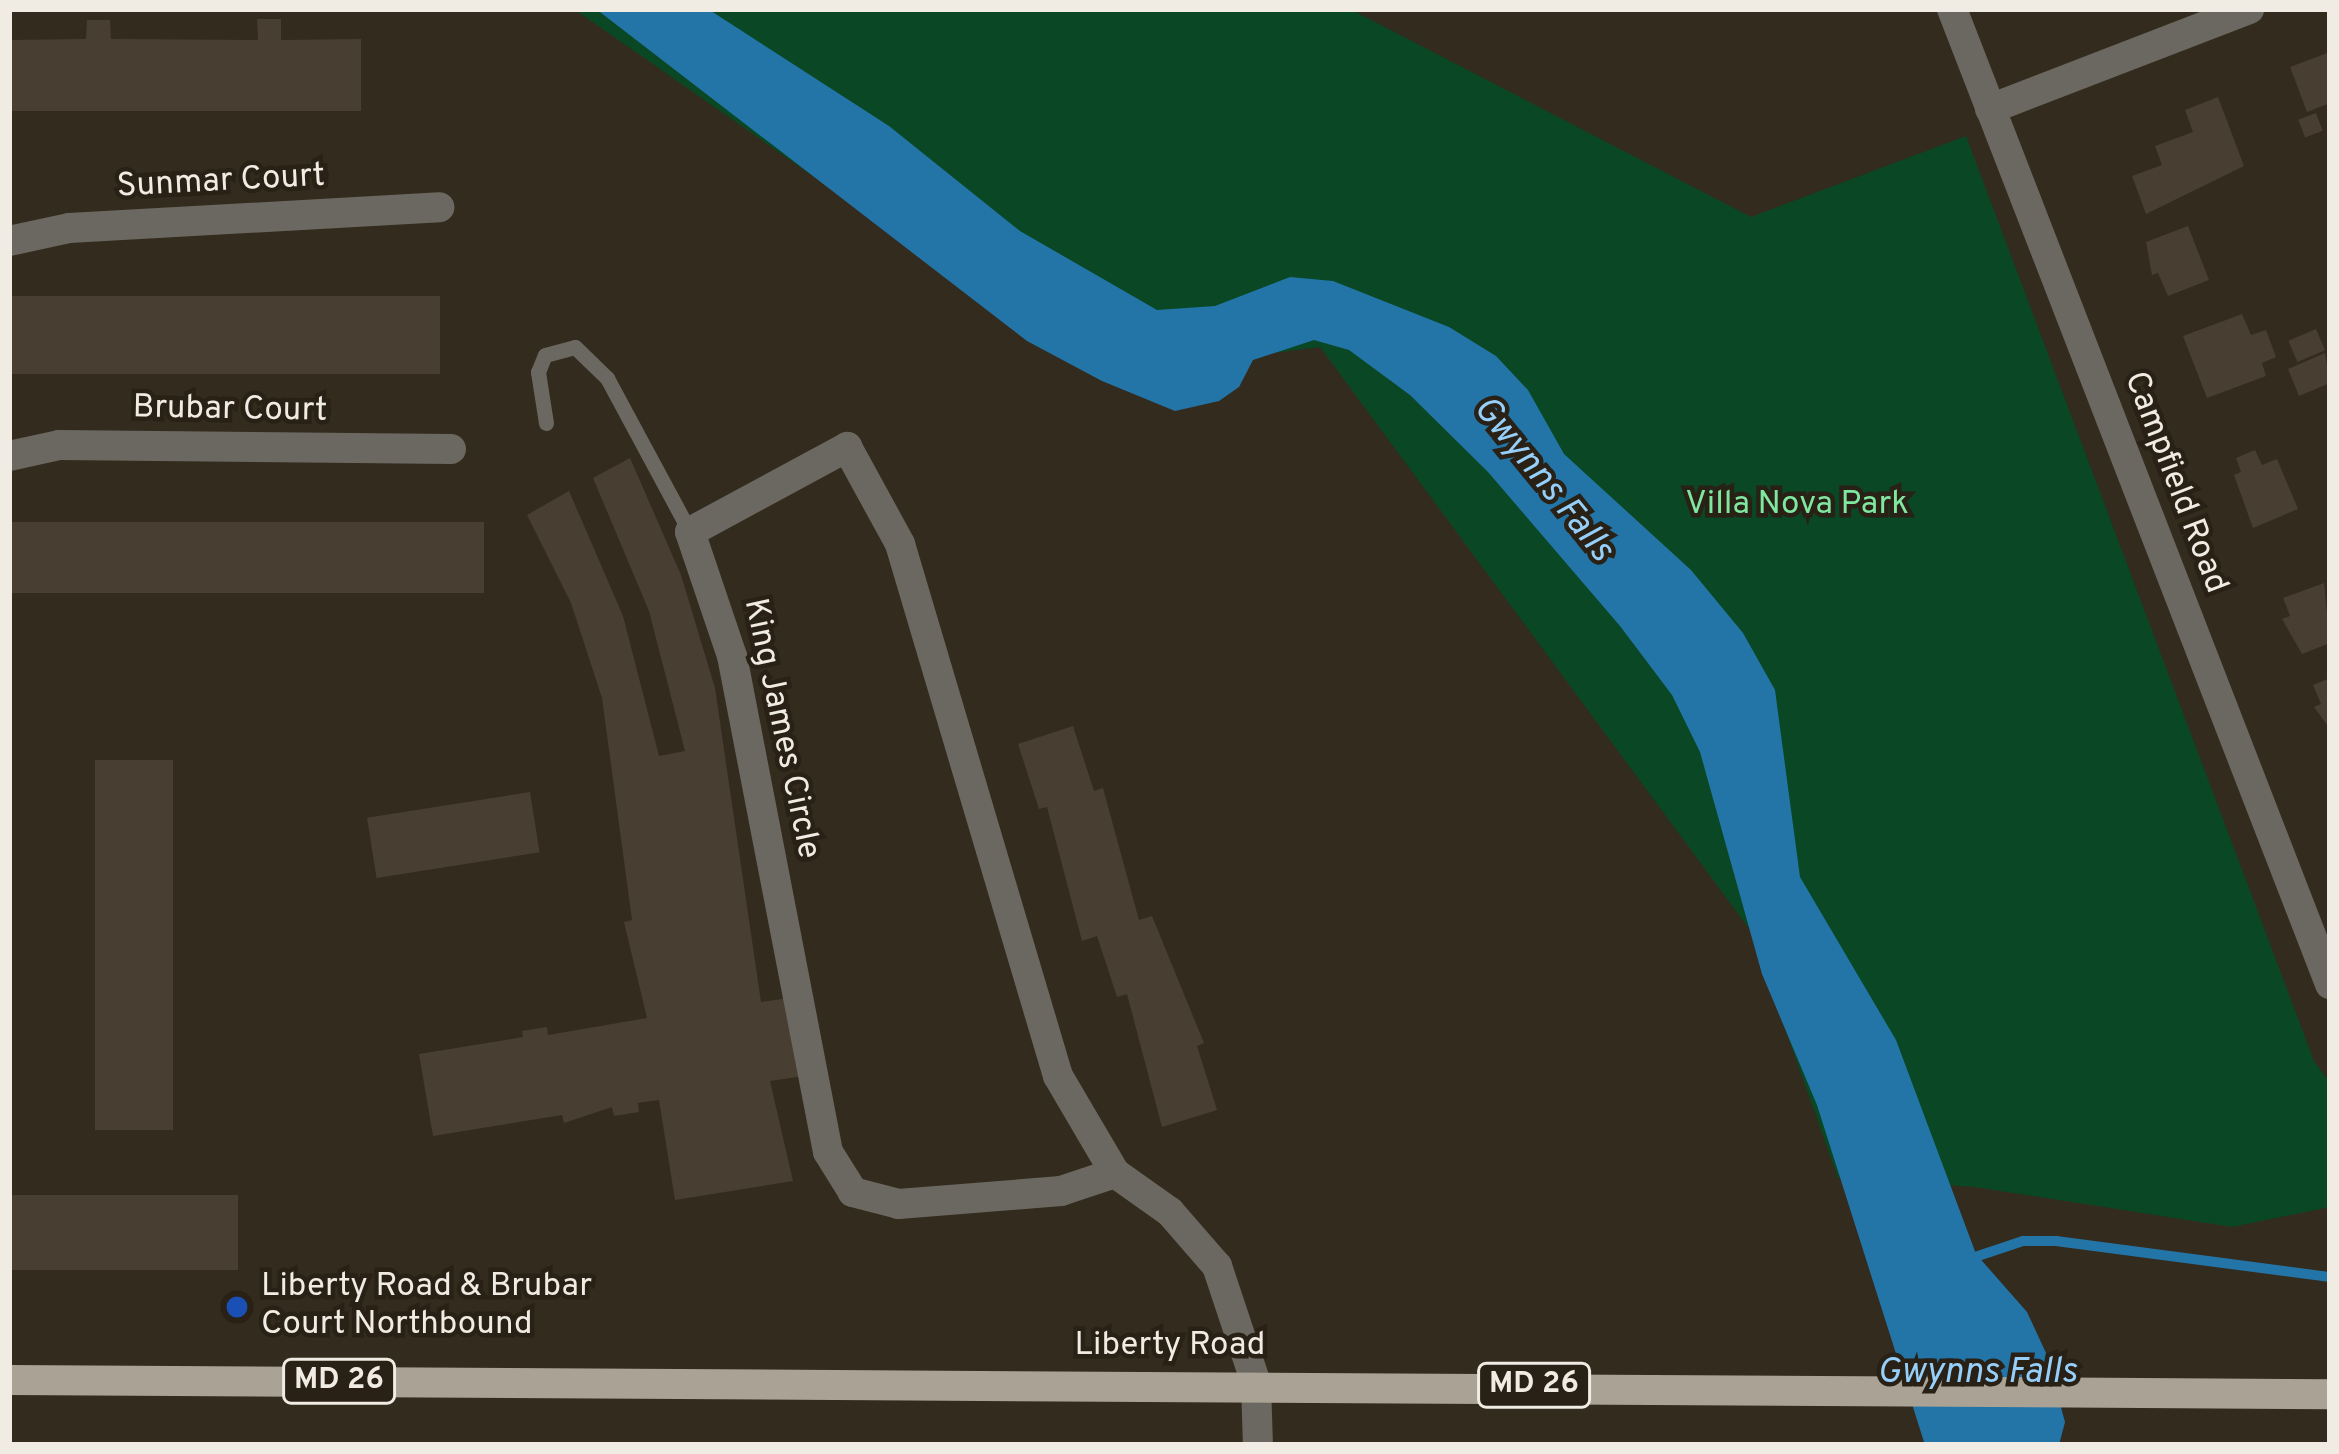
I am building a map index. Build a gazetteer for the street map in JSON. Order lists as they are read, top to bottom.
{
  "streets": {
    "main road": ["Liberty Road", "MD 26"],
    "street": [
      "Sunmar Court",
      "Brubar Court",
      "Campfield Road",
      "King James Circle"
    ]
  },
  "water": ["Gwynns Falls"],
  "parks": ["Villa Nova Park"],
  "places": ["Liberty Road & Brubar Court Northbound"]
}
